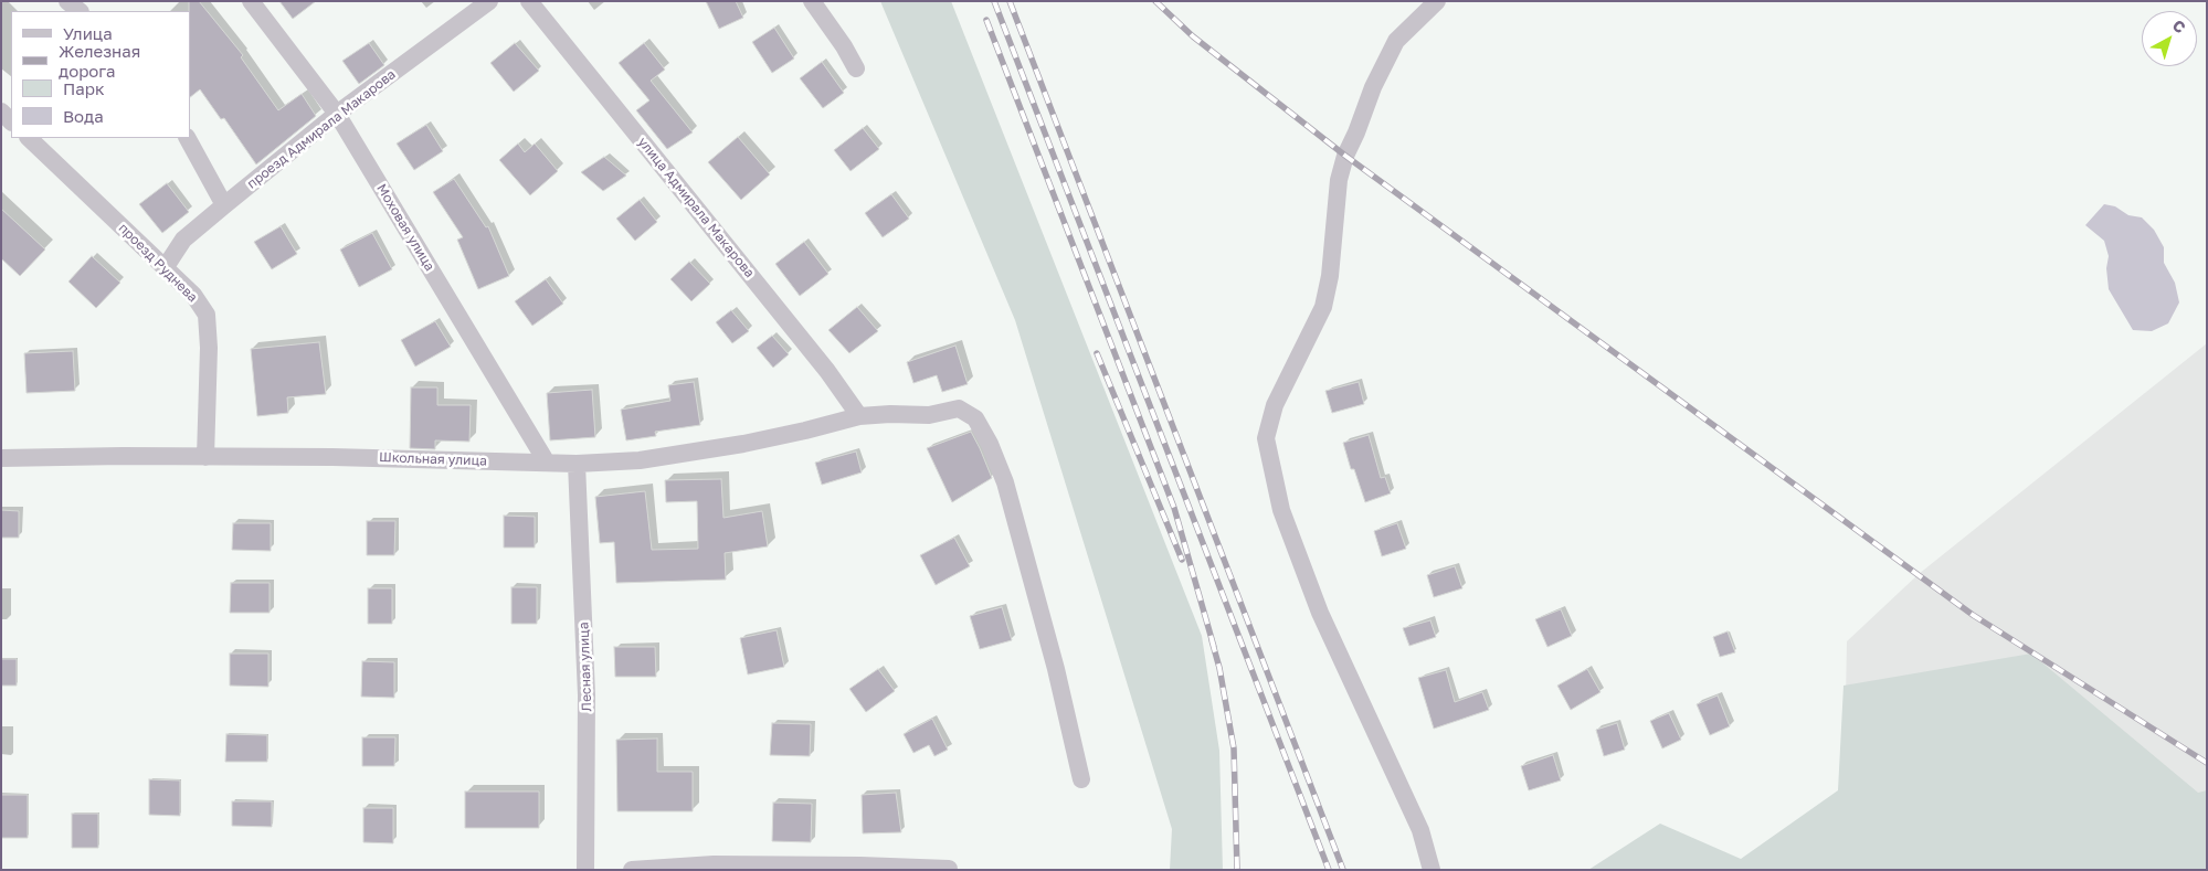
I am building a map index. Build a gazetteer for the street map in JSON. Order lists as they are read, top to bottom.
{
  "streets": {
    "street": [
      "проезд Адмирала Макарова",
      "улица Адмирала Макарова",
      "Моховая улица",
      "проезд Руднева",
      "Школьная улица",
      "Лесная улица"
    ]
  },
  "crossings": [
    ["проезд Адмирала Макарова", "Моховая улица"],
    ["проезд Адмирала Макарова", "проезд Руднева"],
    ["улица Адмирала Макарова", "Школьная улица"],
    ["Моховая улица", "Школьная улица"],
    ["проезд Руднева", "Школьная улица"],
    ["Школьная улица", "Лесная улица"]
  ],
  "legend": [
    "Улица",
    "Железная дорога",
    "Парк",
    "Вода"
  ],
  "north": "top right"
}
